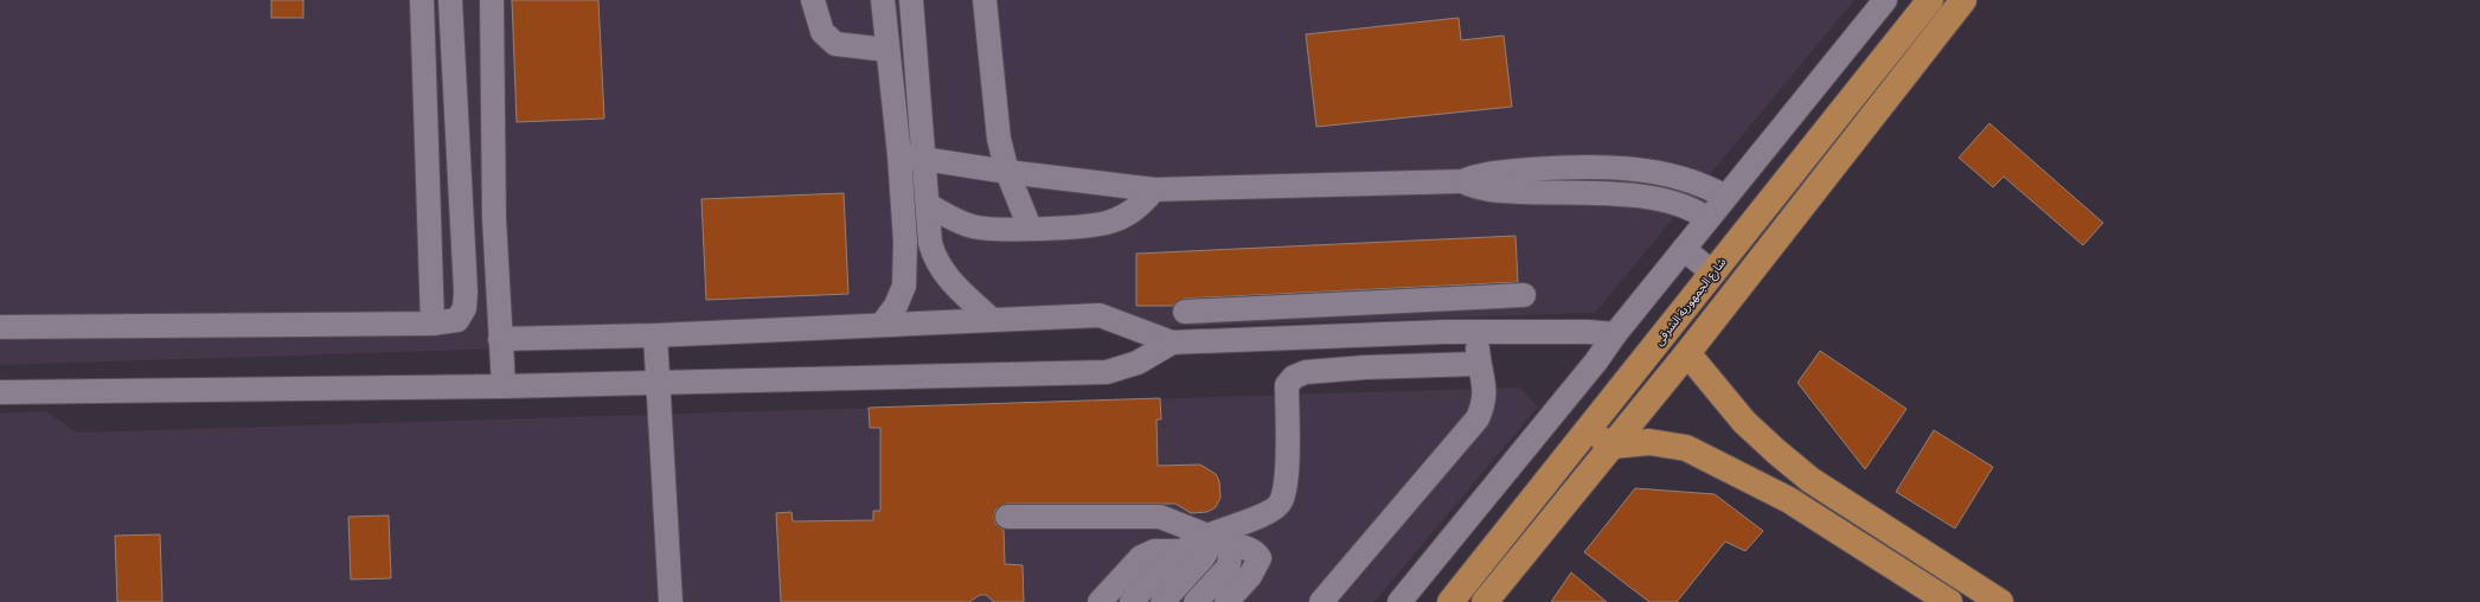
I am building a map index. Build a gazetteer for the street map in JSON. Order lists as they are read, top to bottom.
{
  "streets": {
    "main road": ["شارع الجمهورية الشرقى"]
  }
}
